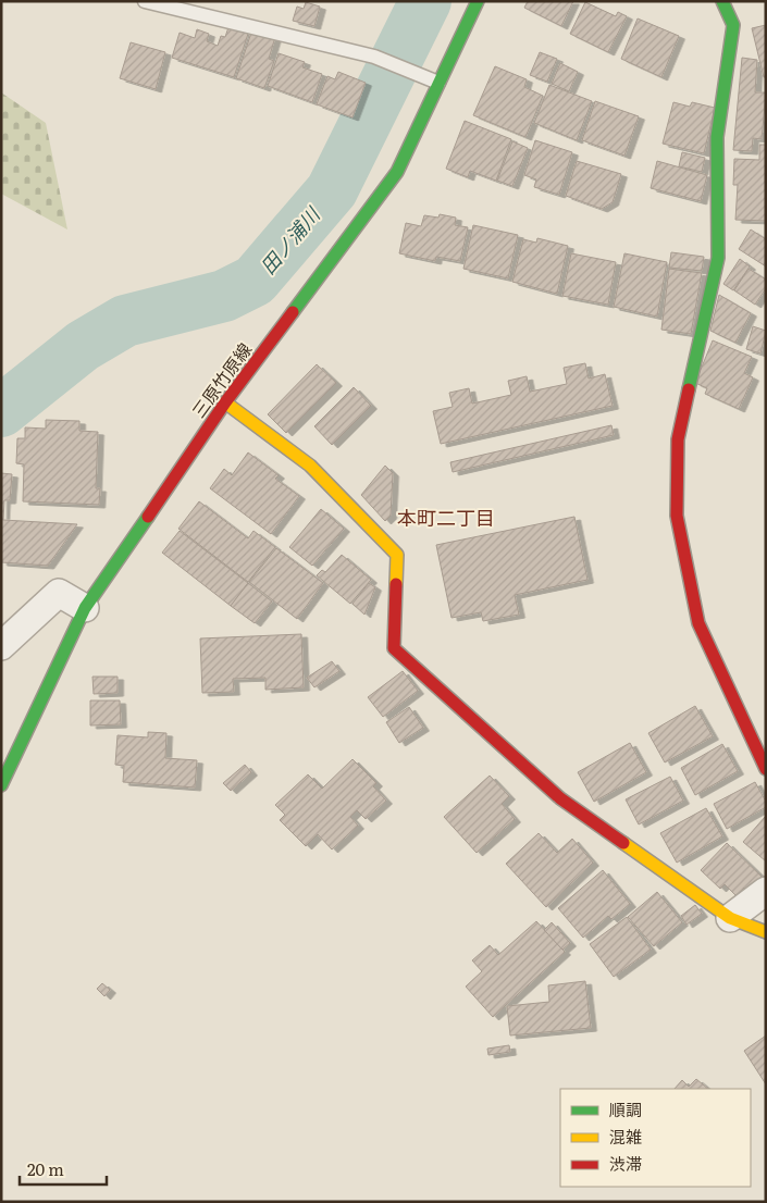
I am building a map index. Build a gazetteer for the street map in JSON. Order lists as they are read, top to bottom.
{
  "streets": {
    "street": ["三原竹原線"]
  },
  "districts": ["本町二丁目"],
  "water": ["田ノ浦川"],
  "legend": ["順調", "混雑", "渋滞"],
  "scale_bar": "20 m"
}
